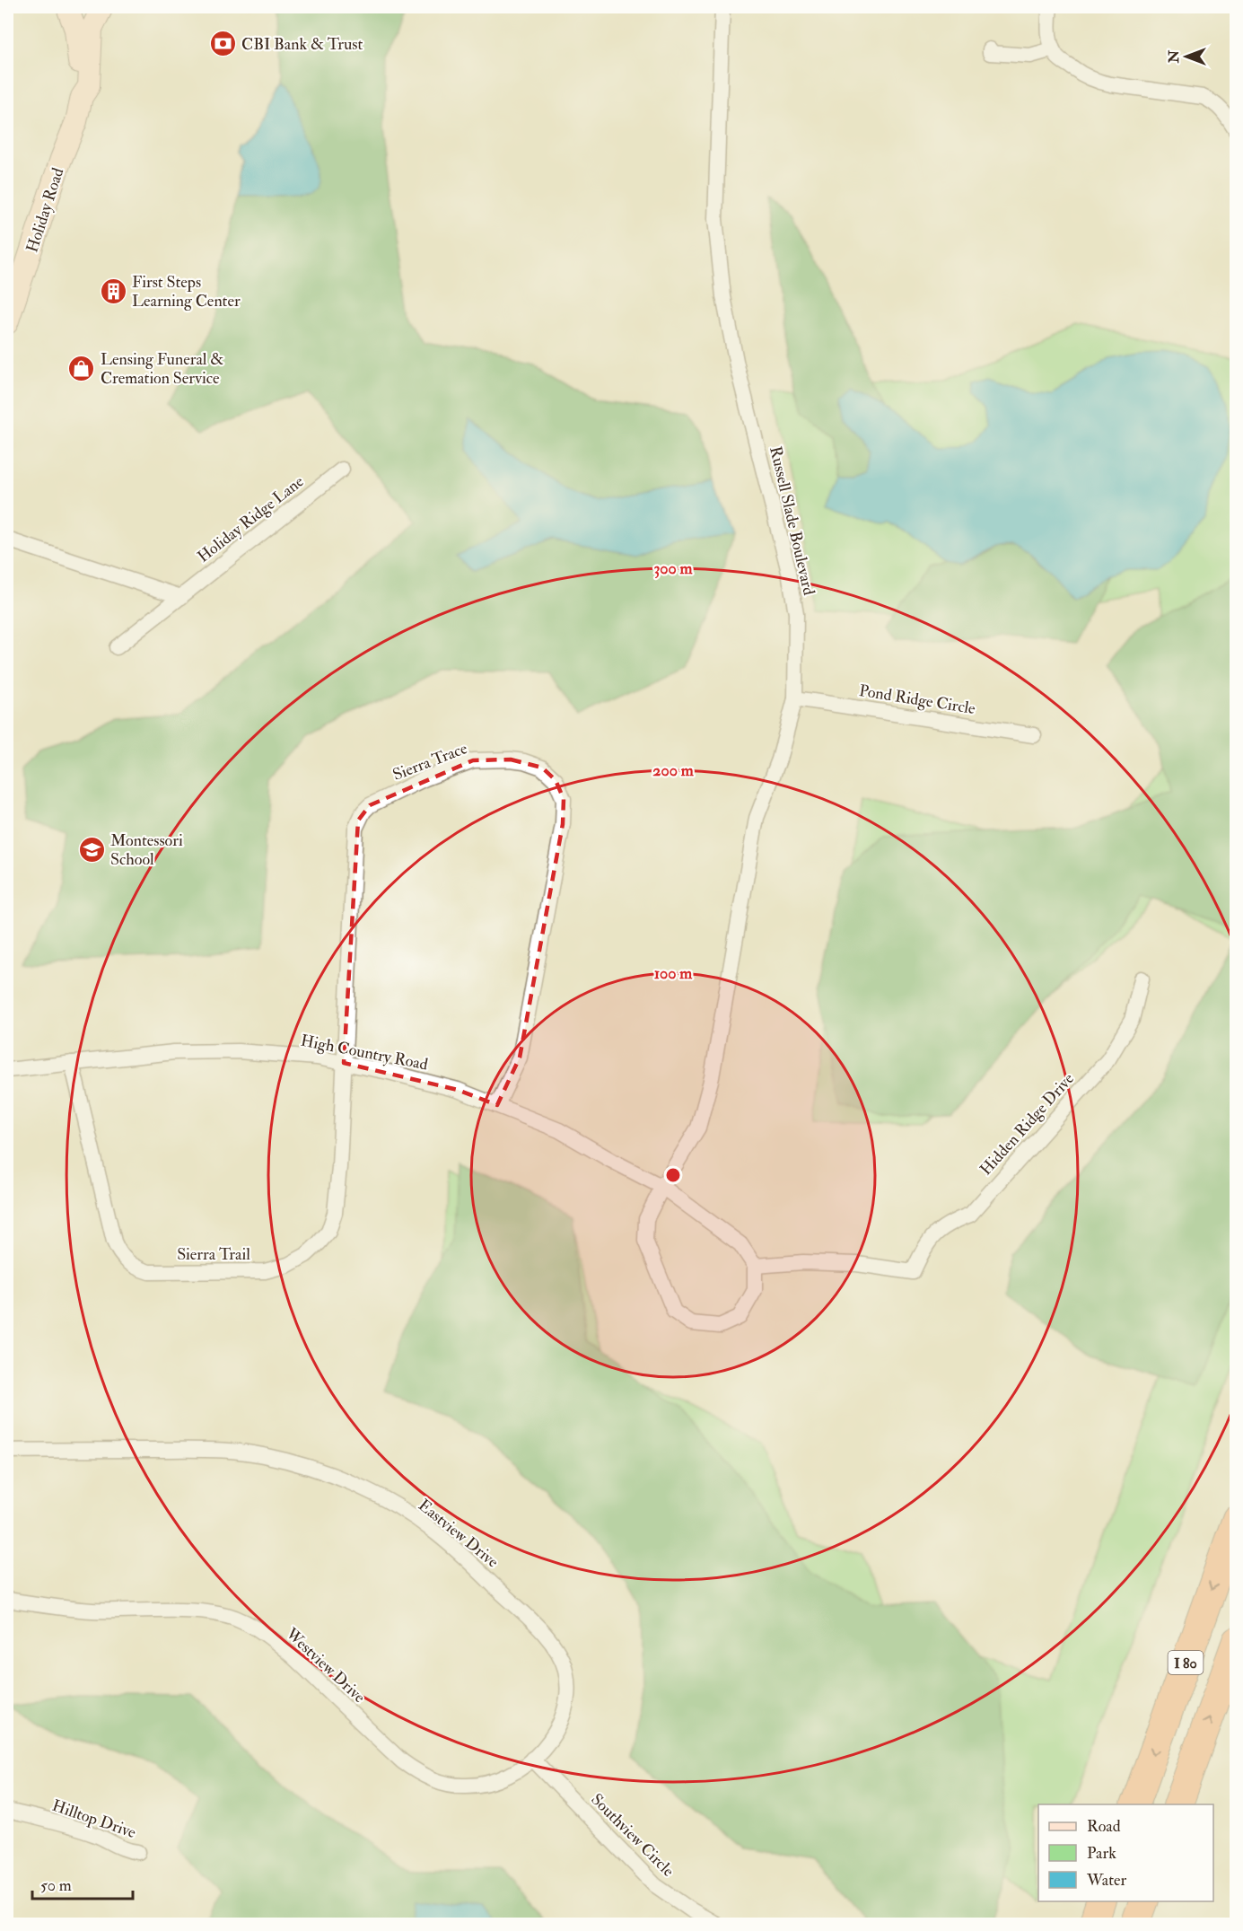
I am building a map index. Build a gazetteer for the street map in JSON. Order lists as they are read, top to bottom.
{
  "streets": {
    "highway": ["I 80"],
    "street": [
      "Holiday Road",
      "Holiday Ridge Lane",
      "Russell Slade Boulevard",
      "Pond Ridge Circle",
      "Sierra Trace",
      "High Country Road",
      "Hidden Ridge Drive",
      "Sierra Trail",
      "Eastview Drive",
      "Westview Drive",
      "Hilltop Drive",
      "Southview Circle"
    ]
  },
  "crossings": [
    ["Russell Slade Boulevard", "Pond Ridge Circle"],
    ["Russell Slade Boulevard", "High Country Road"],
    ["Russell Slade Boulevard", "Hidden Ridge Drive"],
    ["Sierra Trace", "High Country Road"],
    ["Sierra Trace", "Sierra Trail"],
    ["High Country Road", "Hidden Ridge Drive"],
    ["High Country Road", "Sierra Trail"],
    ["Eastview Drive", "Westview Drive"],
    ["Eastview Drive", "Southview Circle"],
    ["Westview Drive", "Southview Circle"]
  ],
  "places": {
    "bank": ["CBI Bank & Trust"],
    "building": ["First Steps Learning Center"],
    "shop": ["Lensing Funeral & Cremation Service"],
    "school or university": ["Montessori School"]
  },
  "legend": ["Road", "Park", "Water"],
  "scale_bar": "50 m",
  "north": "left",
  "rings": ["300 m", "200 m", "100 m"]
}
